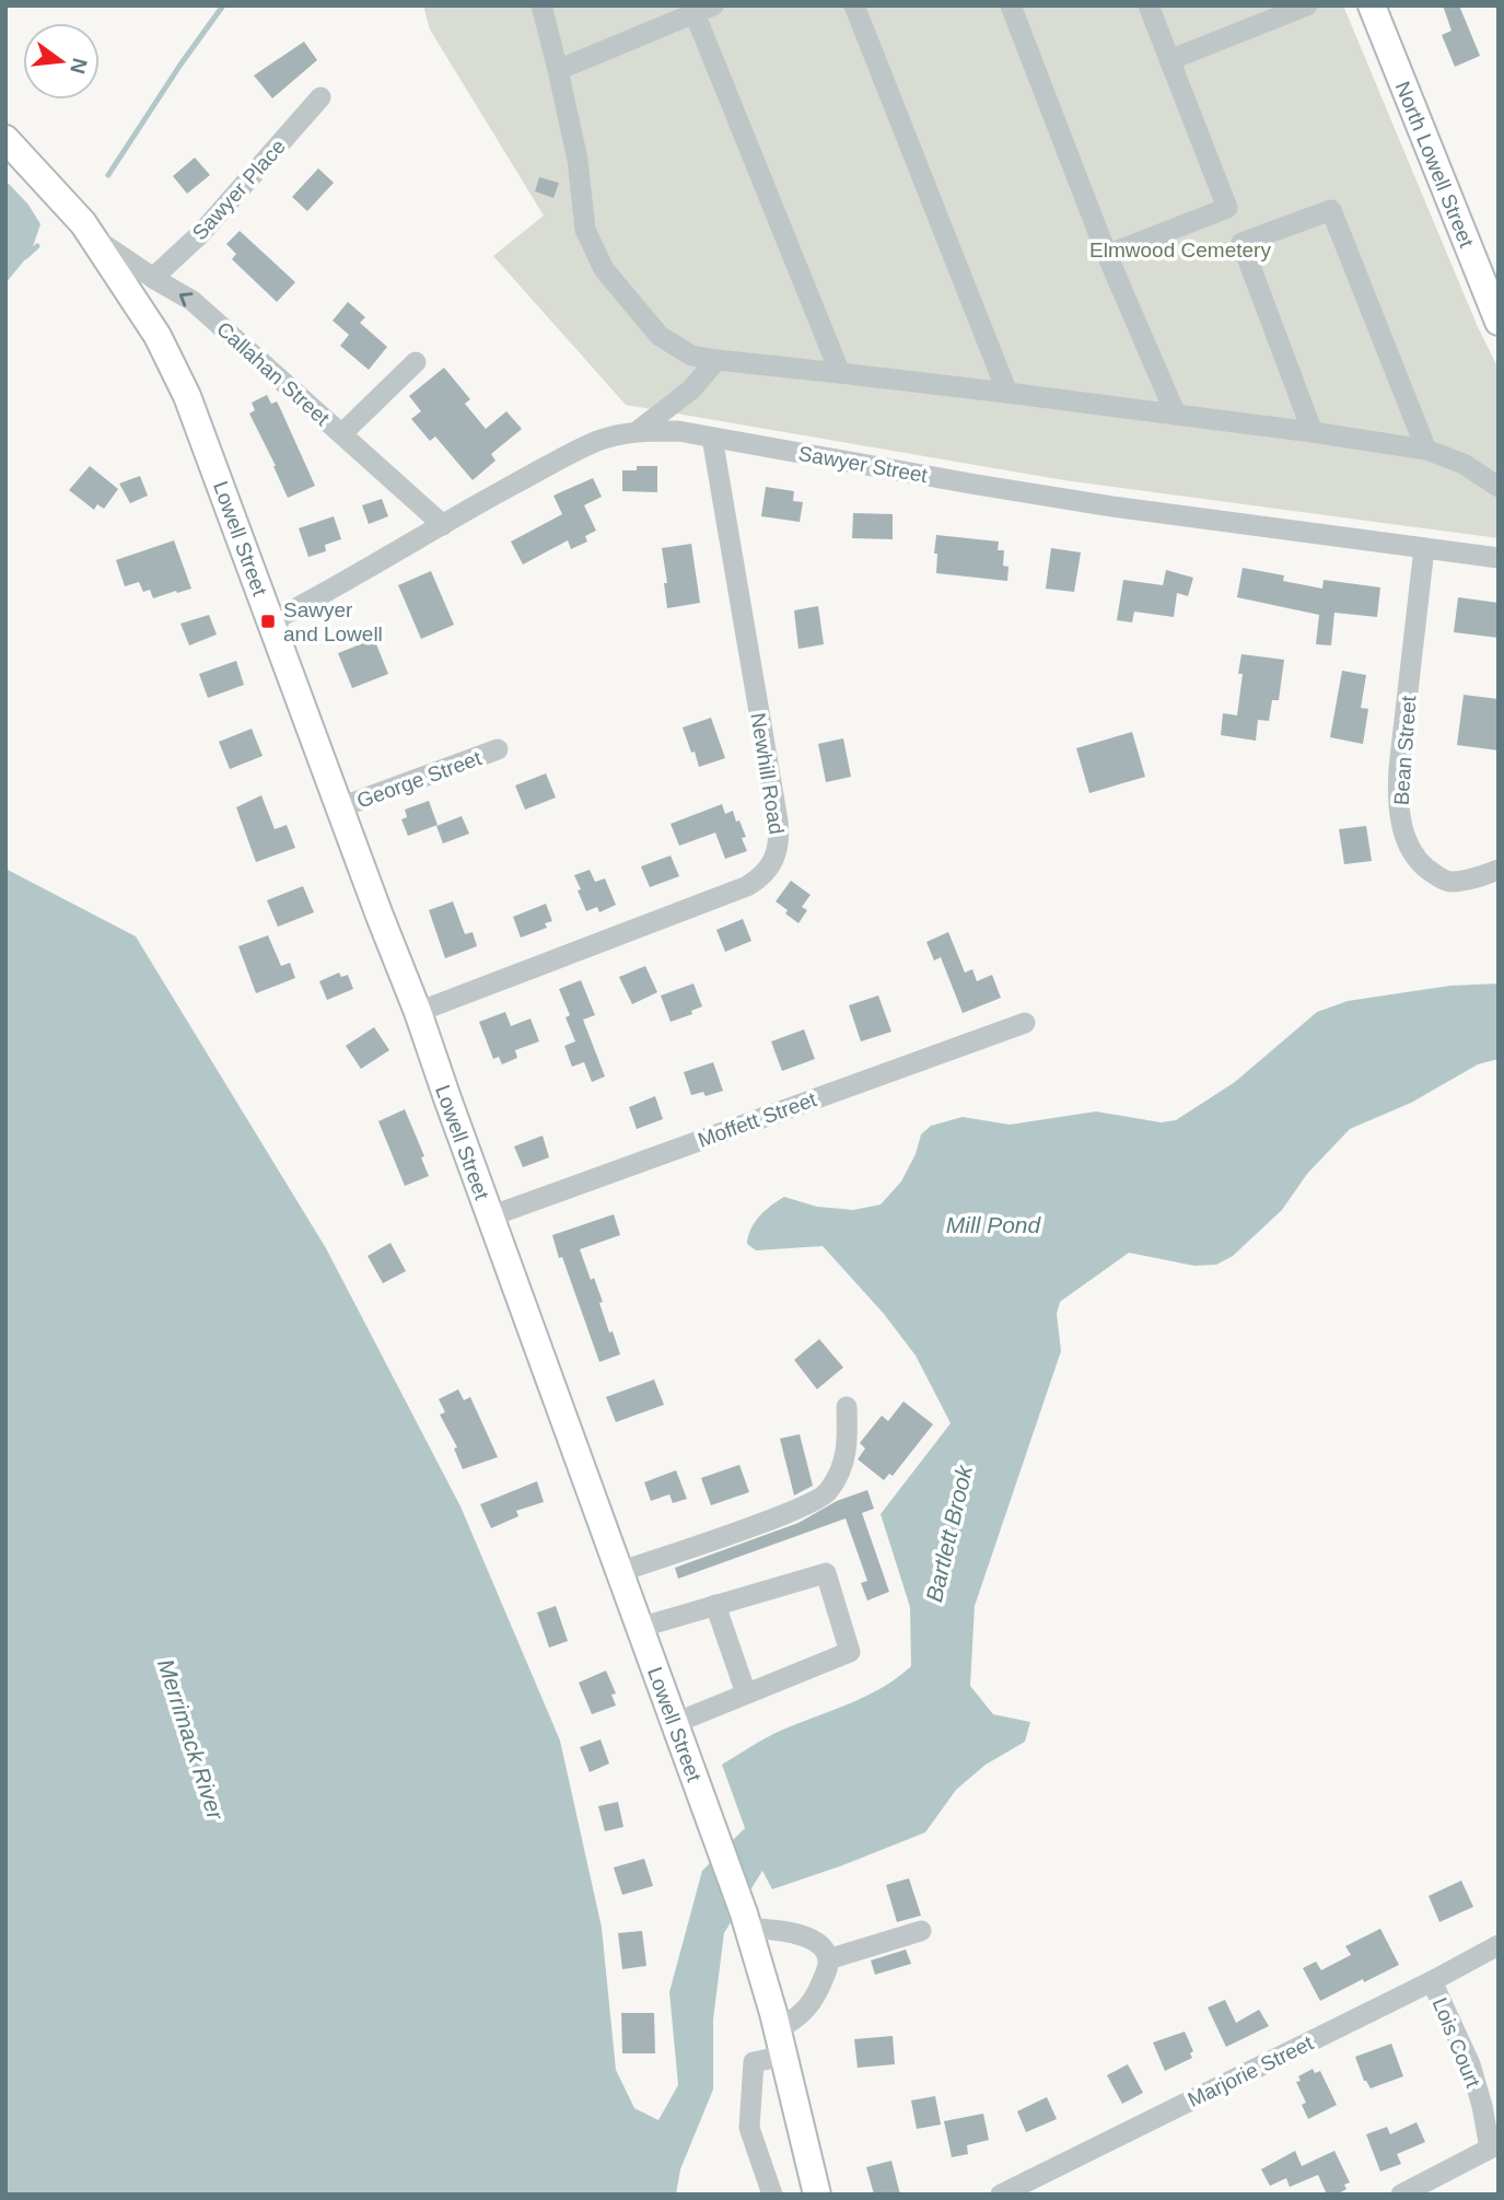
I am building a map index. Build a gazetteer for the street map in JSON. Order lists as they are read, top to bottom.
{
  "streets": {
    "main road": ["North Lowell Street", "Lowell Street"],
    "street": [
      "Sawyer Place",
      "Callahan Street",
      "Sawyer Street",
      "Bean Street",
      "Newhill Road",
      "George Street",
      "Moffett Street",
      "Lois Court",
      "Marjorie Street"
    ]
  },
  "crossings": [
    ["Sawyer Place", "Callahan Street"],
    ["Callahan Street", "Sawyer Street"],
    ["Callahan Street", "Lowell Street"],
    ["Sawyer Street", "Lowell Street"],
    ["Sawyer Street", "Bean Street"],
    ["Sawyer Street", "Newhill Road"],
    ["Lowell Street", "Newhill Road"],
    ["Lowell Street", "George Street"],
    ["Lowell Street", "Moffett Street"],
    ["Lois Court", "Marjorie Street"]
  ],
  "one_way": ["Callahan Street"],
  "water": ["Mill Pond", "Bartlett Brook", "Merrimack River"],
  "parks": ["Elmwood Cemetery"],
  "places": {
    "transit": ["Sawyer and Lowell"]
  },
  "north": "right"
}
